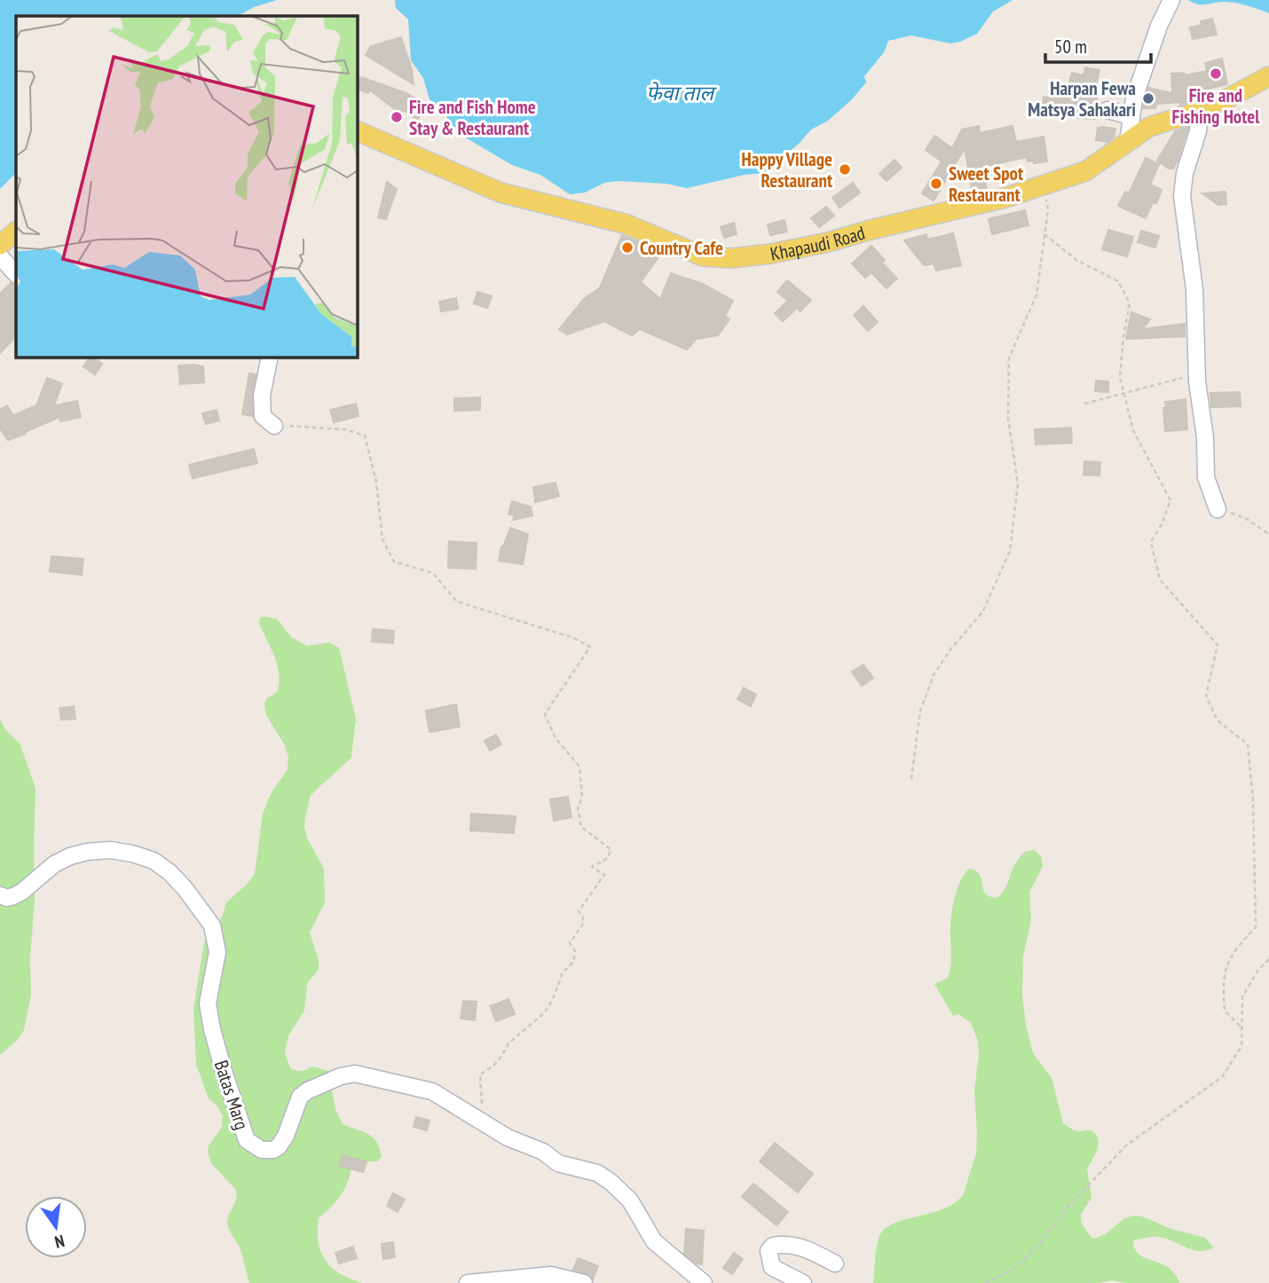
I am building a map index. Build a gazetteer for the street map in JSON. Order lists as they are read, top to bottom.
{
  "streets": {
    "main road": ["Khapaudi Road"],
    "street": ["Batas Marg"]
  },
  "water": ["फेवा ताल"],
  "places": [
    "Fire and Fishing Hotel",
    "Harpan Fewa Matsya Sahakari",
    "Fire and Fish Home Stay & Restaurant",
    "Happy Village Restaurant",
    "Sweet Spot Restaurant",
    "Country Cafe"
  ],
  "scale_bar": "50 m",
  "north": "bottom"
}
